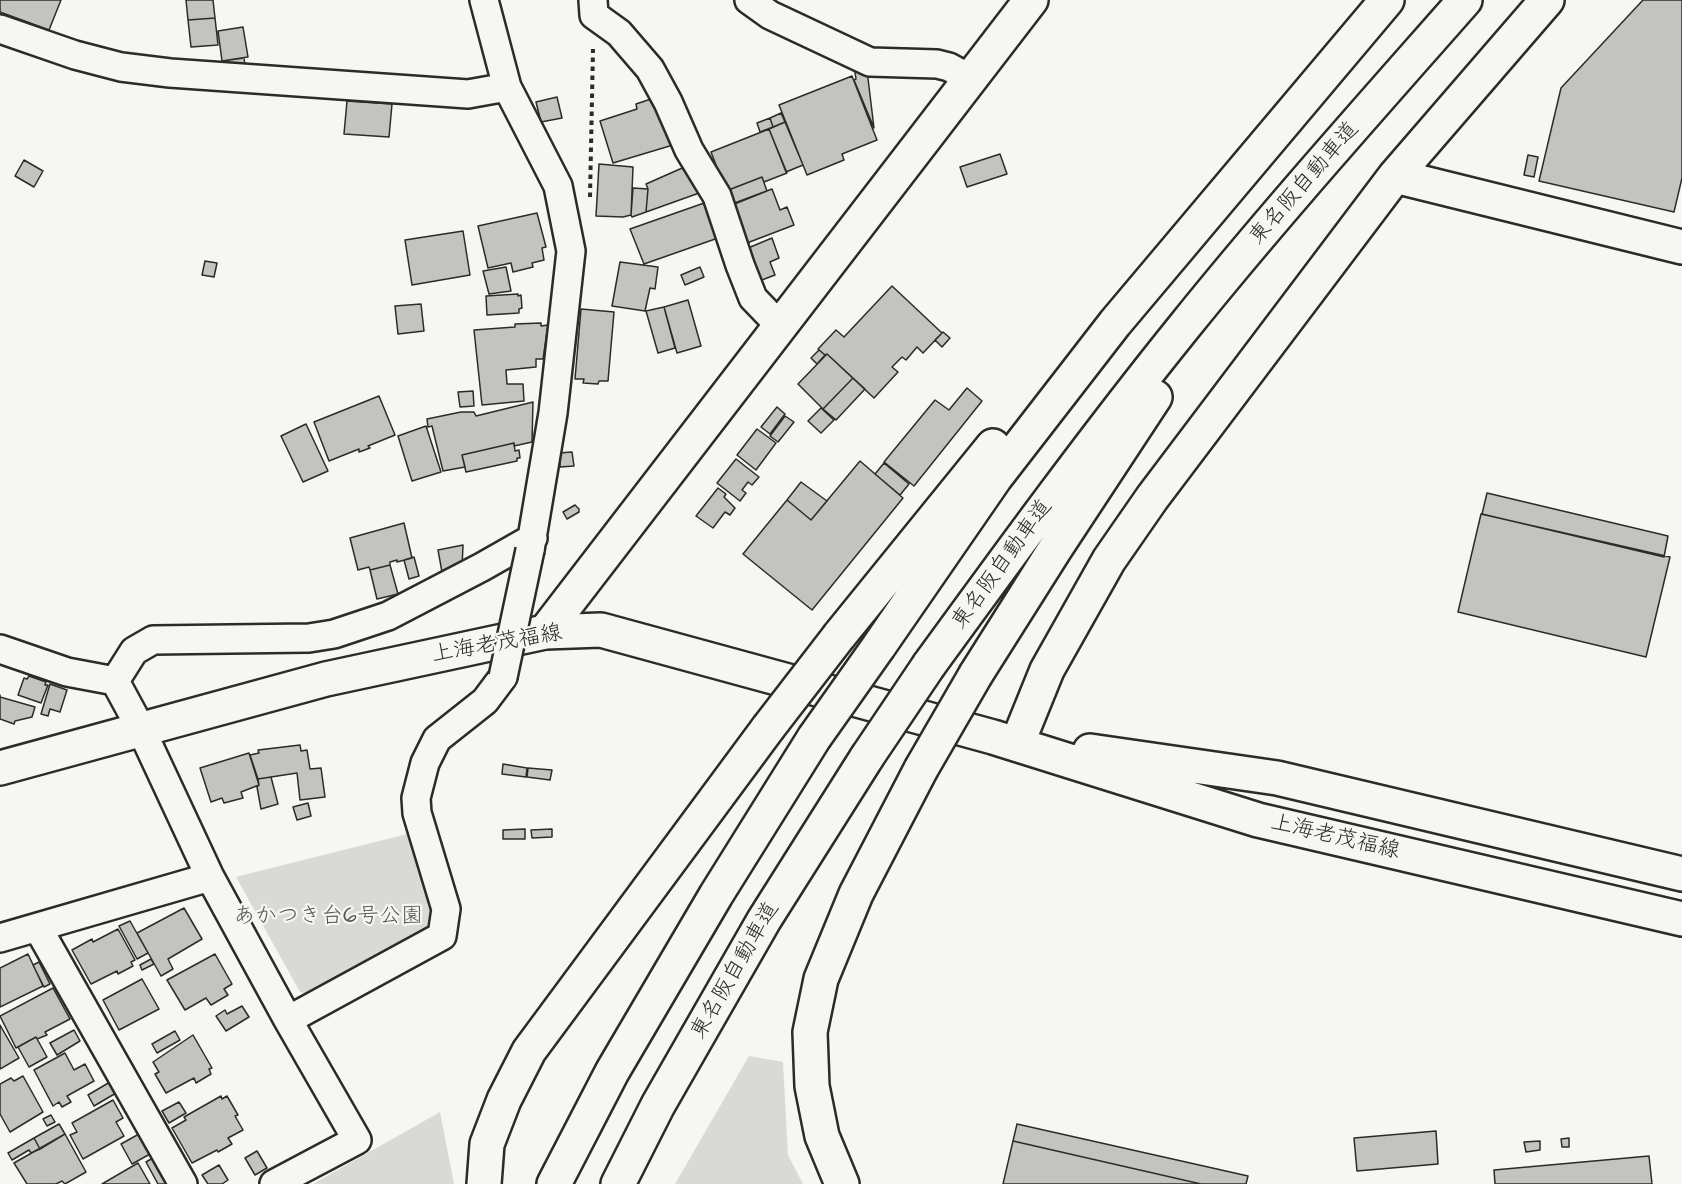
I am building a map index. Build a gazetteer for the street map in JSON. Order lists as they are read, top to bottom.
{
  "streets": {
    "main road": ["東名阪自動車道", "上海老茂福線"]
  },
  "parks": ["あかつき台6号公園"]
}
